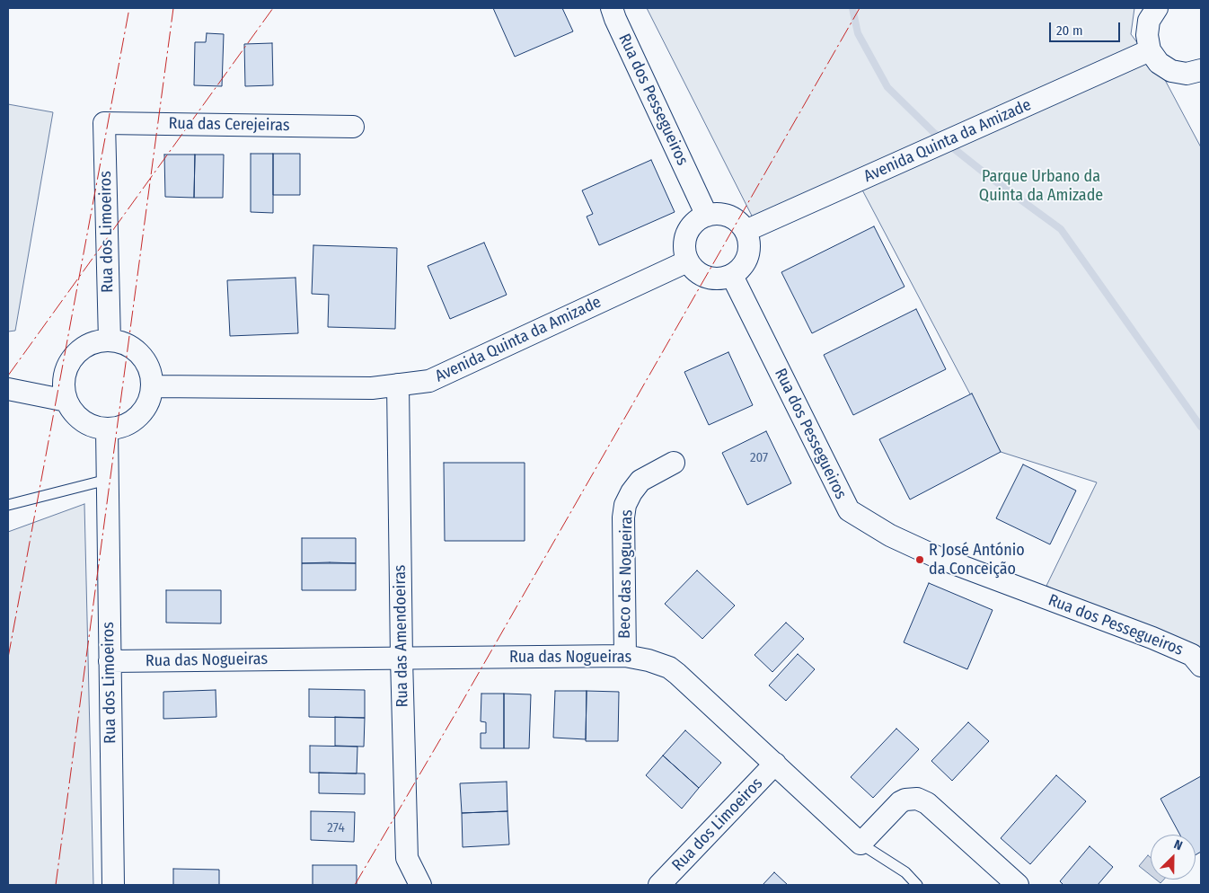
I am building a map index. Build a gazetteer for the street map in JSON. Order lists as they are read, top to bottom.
{
  "streets": {
    "street": [
      "Rua dos Pessegueiros",
      "Rua das Cerejeiras",
      "Avenida Quinta da Amizade",
      "Rua dos Limoeiros",
      "Beco das Nogueiras",
      "Rua das Amendoeiras",
      "Rua das Nogueiras"
    ]
  },
  "crossings": [
    ["Rua dos Pessegueiros", "Avenida Quinta da Amizade"],
    ["Rua das Cerejeiras", "Rua dos Limoeiros"],
    ["Avenida Quinta da Amizade", "Rua dos Limoeiros"],
    ["Avenida Quinta da Amizade", "Rua das Amendoeiras"],
    ["Rua dos Limoeiros", "Rua das Nogueiras"],
    ["Beco das Nogueiras", "Rua das Nogueiras"],
    ["Rua das Amendoeiras", "Rua das Nogueiras"]
  ],
  "parks": ["Parque Urbano da Quinta da Amizade"],
  "places": ["R José António da Conceição"],
  "house_numbers": ["207", "274"],
  "scale_bar": "20 m",
  "north": "top right"
}
